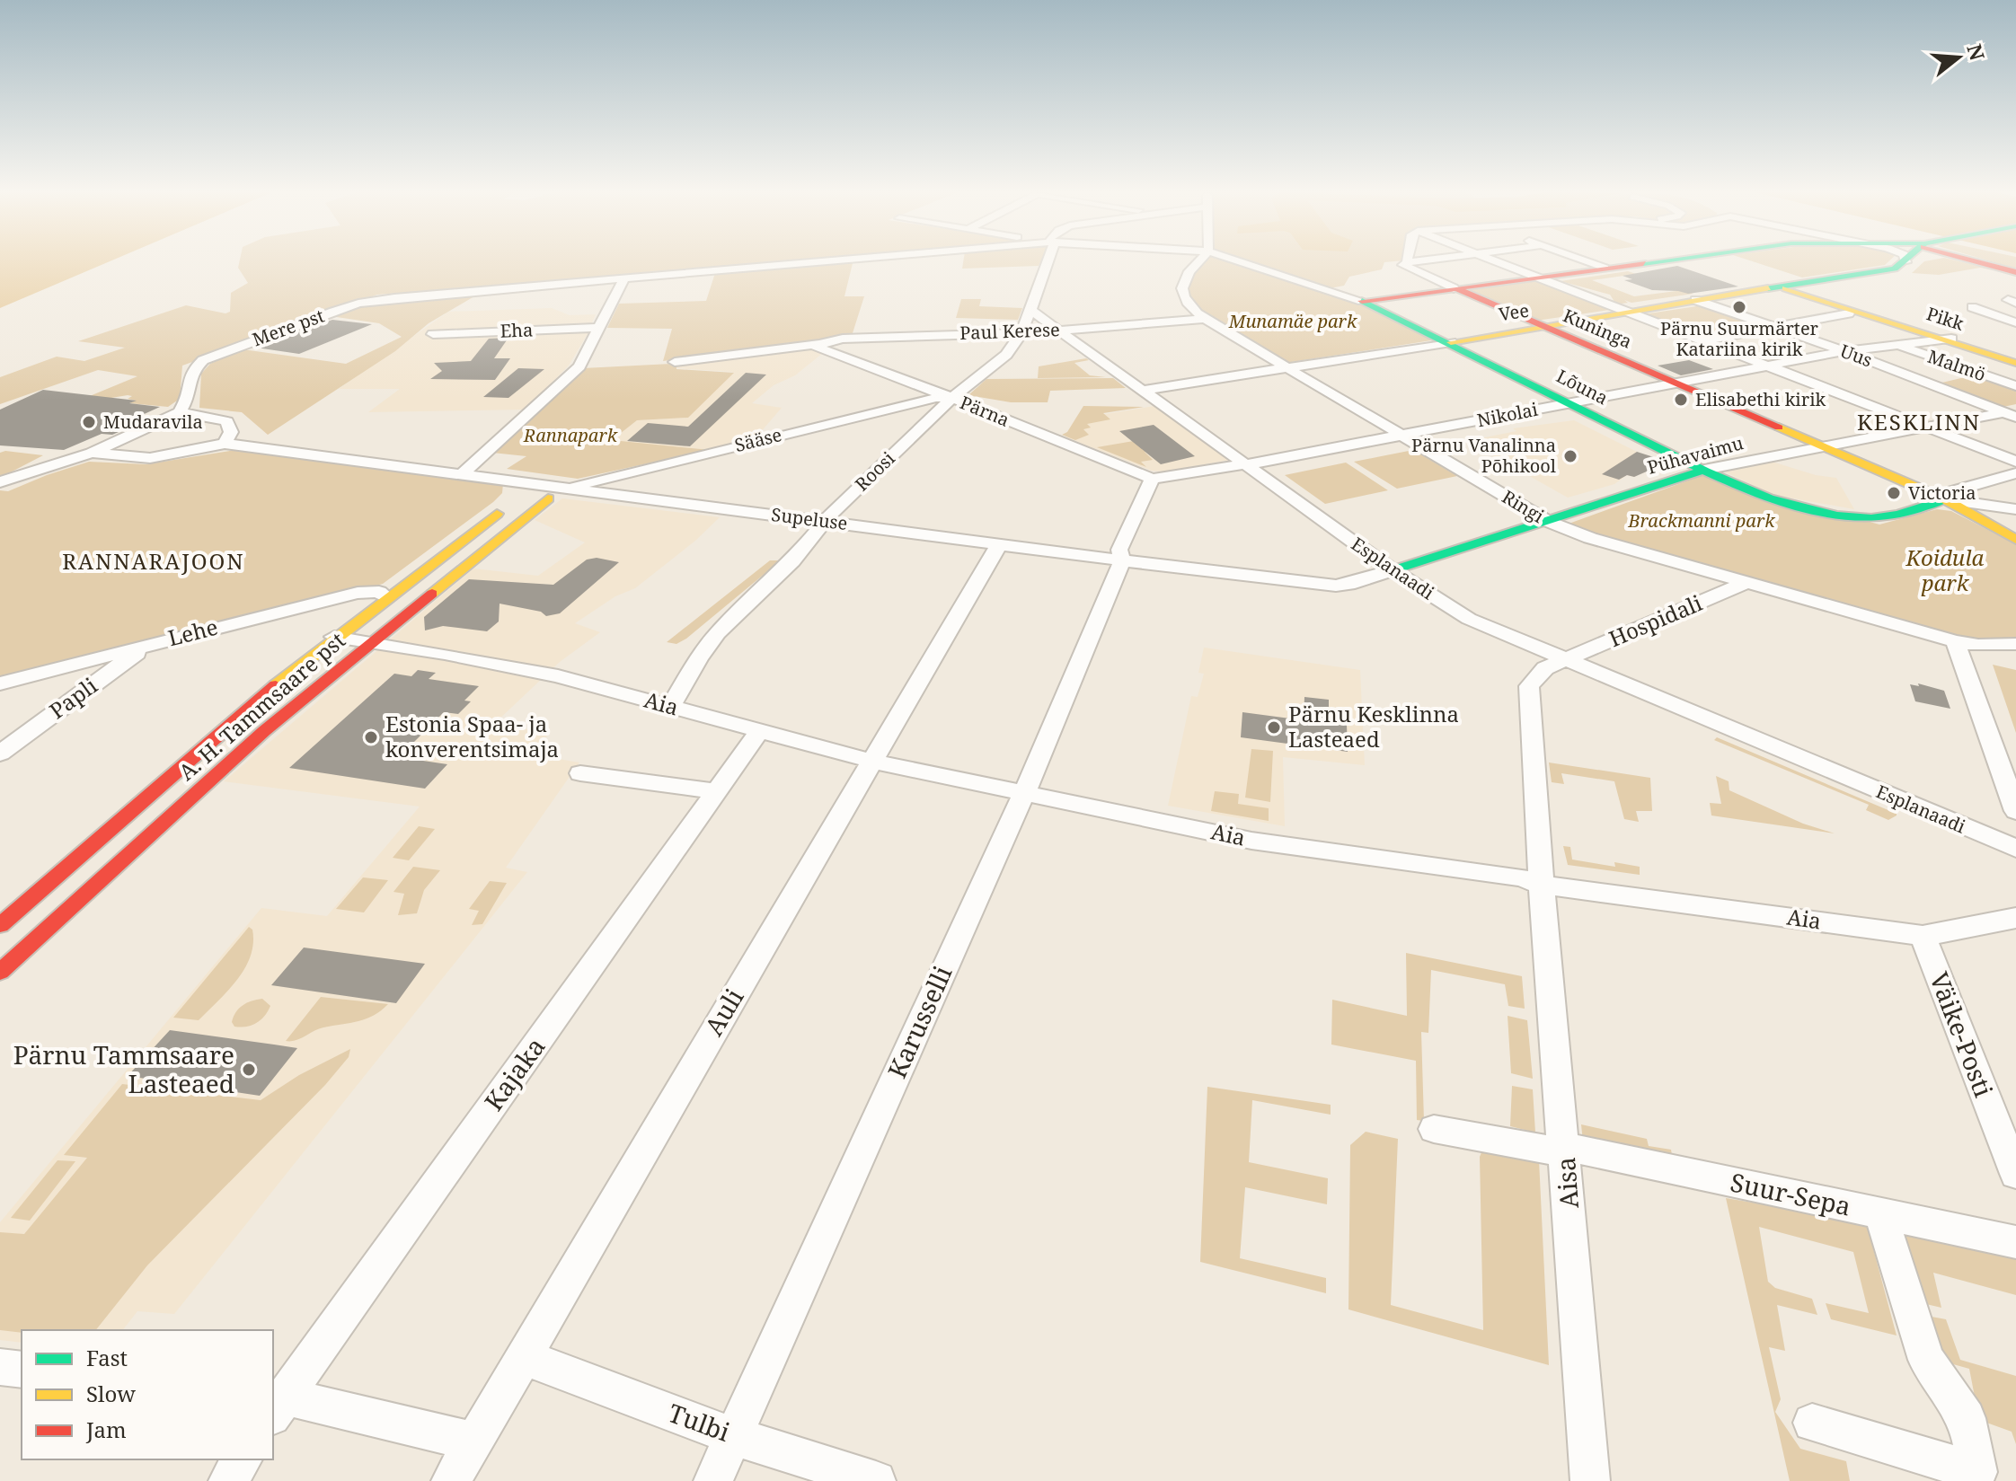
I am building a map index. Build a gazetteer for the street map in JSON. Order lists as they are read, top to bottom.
{
  "streets": {
    "street": [
      "Vee",
      "Pikk",
      "Mere pst",
      "Kuninga",
      "Eha",
      "Paul Kerese",
      "Uus",
      "Malmö",
      "Lõuna",
      "Pärna",
      "Nikolai",
      "Sääse",
      "Pühavaimu",
      "Roosi",
      "Ringi",
      "Supeluse",
      "Esplanaadi",
      "Hospidali",
      "Lehe",
      "Papli",
      "Aia",
      "A. H. Tammsaare pst",
      "Auli",
      "Karusselli",
      "Väike-Posti",
      "Kajaka",
      "Aisa",
      "Suur-Sepa",
      "Tulbi"
    ]
  },
  "crossings": [
    ["Vee", "Pikk"],
    ["Vee", "Kuninga"],
    ["Vee", "Uus"],
    ["Vee", "Lõuna"],
    ["Vee", "Ringi"],
    ["Vee", "Esplanaadi"],
    ["Pikk", "Nikolai"],
    ["Kuninga", "Lõuna"],
    ["Kuninga", "Nikolai"],
    ["Kuninga", "Pühavaimu"],
    ["Paul Kerese", "Pärna"],
    ["Paul Kerese", "Roosi"],
    ["Paul Kerese", "Ringi"],
    ["Paul Kerese", "Esplanaadi"],
    ["Uus", "Nikolai"],
    ["Uus", "Pühavaimu"],
    ["Malmö", "Nikolai"],
    ["Lõuna", "Nikolai"],
    ["Lõuna", "Pühavaimu"],
    ["Pärna", "Nikolai"],
    ["Pärna", "Sääse"],
    ["Pärna", "Roosi"],
    ["Nikolai", "Ringi"],
    ["Nikolai", "Esplanaadi"],
    ["Sääse", "Roosi"],
    ["Sääse", "Supeluse"],
    ["Sääse", "A. H. Tammsaare pst"],
    ["Pühavaimu", "Ringi"],
    ["Pühavaimu", "Supeluse"],
    ["Pühavaimu", "Esplanaadi"],
    ["Roosi", "Supeluse"],
    ["Roosi", "Esplanaadi"],
    ["Roosi", "Aia"],
    ["Ringi", "Hospidali"],
    ["Supeluse", "Esplanaadi"],
    ["Supeluse", "A. H. Tammsaare pst"],
    ["Supeluse", "Auli"],
    ["Supeluse", "Karusselli"],
    ["Esplanaadi", "Hospidali"],
    ["Hospidali", "Aia"],
    ["Hospidali", "Aisa"],
    ["Lehe", "Papli"],
    ["Lehe", "A. H. Tammsaare pst"],
    ["Aia", "A. H. Tammsaare pst"],
    ["Aia", "Auli"],
    ["Aia", "Karusselli"],
    ["Aia", "Väike-Posti"],
    ["Aia", "Kajaka"],
    ["Aia", "Aisa"],
    ["Auli", "Tulbi"],
    ["Karusselli", "Tulbi"],
    ["Aisa", "Suur-Sepa"]
  ],
  "districts": ["KESKLINN", "RANNARAJOON"],
  "parks": [
    "Munamäe park",
    "Rannapark",
    "Brackmanni park",
    "Koidula park"
  ],
  "places": [
    "Pärnu Suurmärter Katariina kirik",
    "Elisabethi kirik",
    "Mudaravila",
    "Pärnu Vanalinna Põhikool",
    "Victoria",
    "Pärnu Kesklinna Lasteaed",
    "Estonia Spaa- ja konverentsimaja",
    "Pärnu Tammsaare Lasteaed"
  ],
  "legend": ["Fast", "Slow", "Jam"],
  "north": "right"
}
